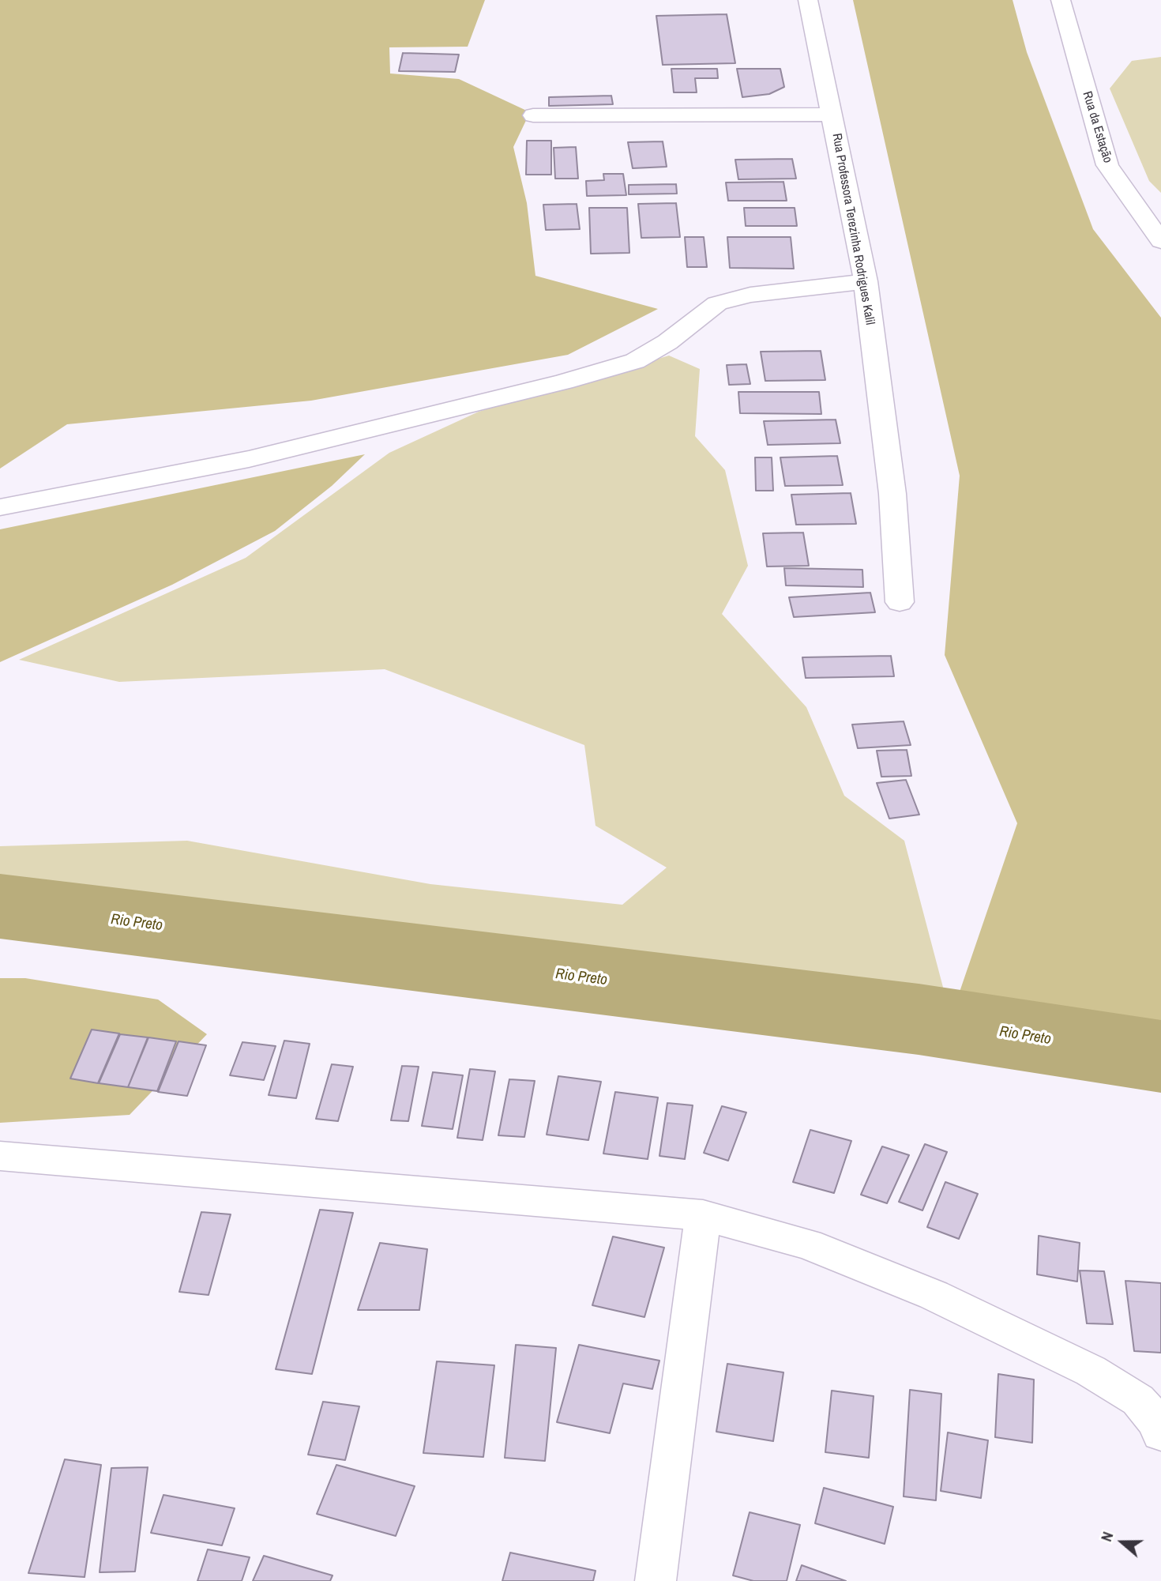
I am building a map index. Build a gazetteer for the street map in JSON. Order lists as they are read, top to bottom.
{
  "streets": {
    "street": ["Rua da Estação", "Rua Professora Terezinha Rodrigues Kalil"]
  },
  "water": ["Rio Preto"],
  "north": "left"
}
